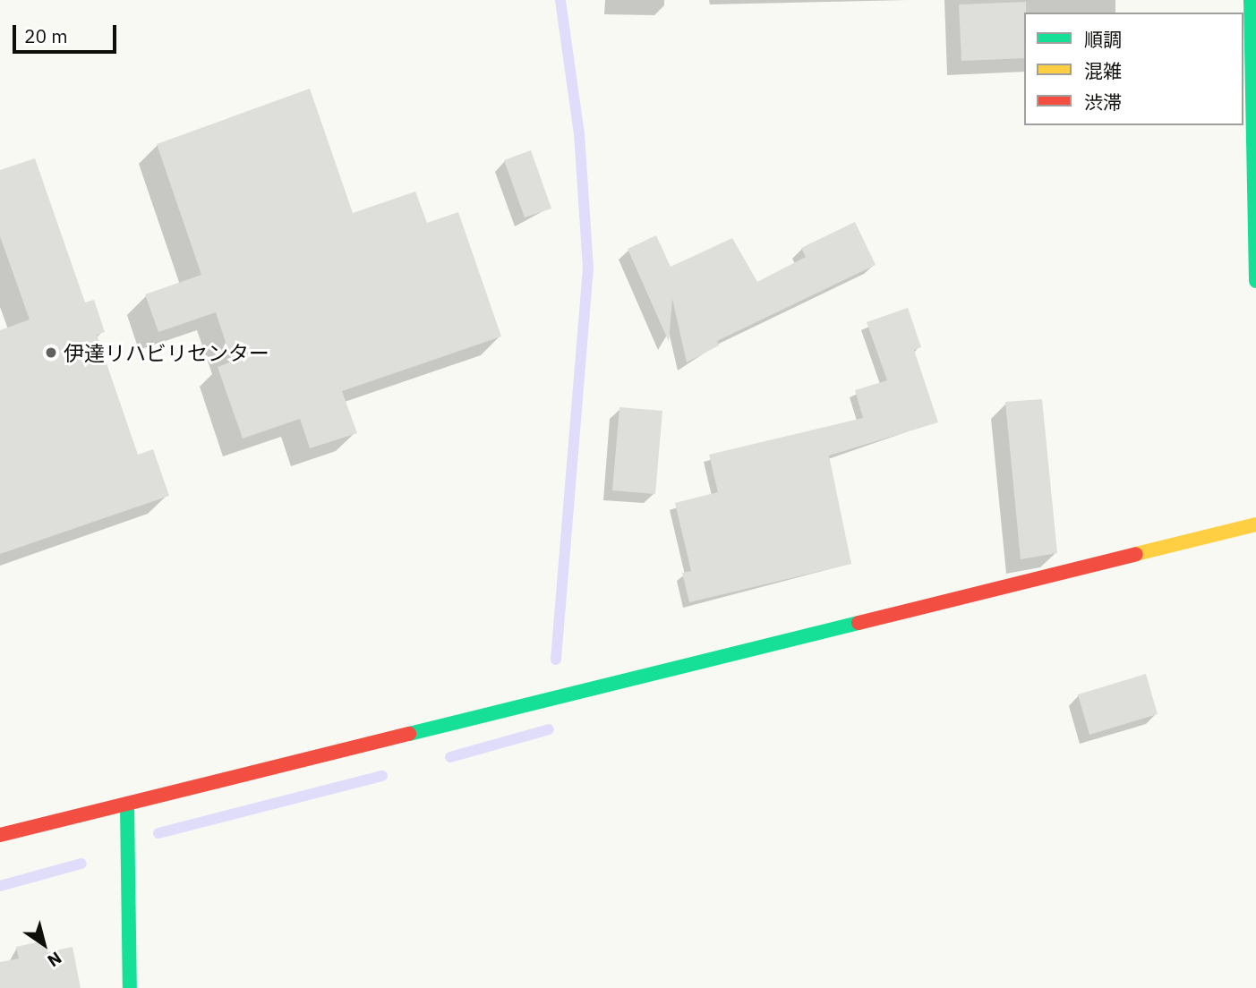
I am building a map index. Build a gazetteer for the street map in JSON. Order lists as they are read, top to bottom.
{
  "places": ["伊達リハビリセンター"],
  "legend": ["順調", "混雑", "渋滞"],
  "scale_bar": "20 m",
  "north": "bottom right"
}
